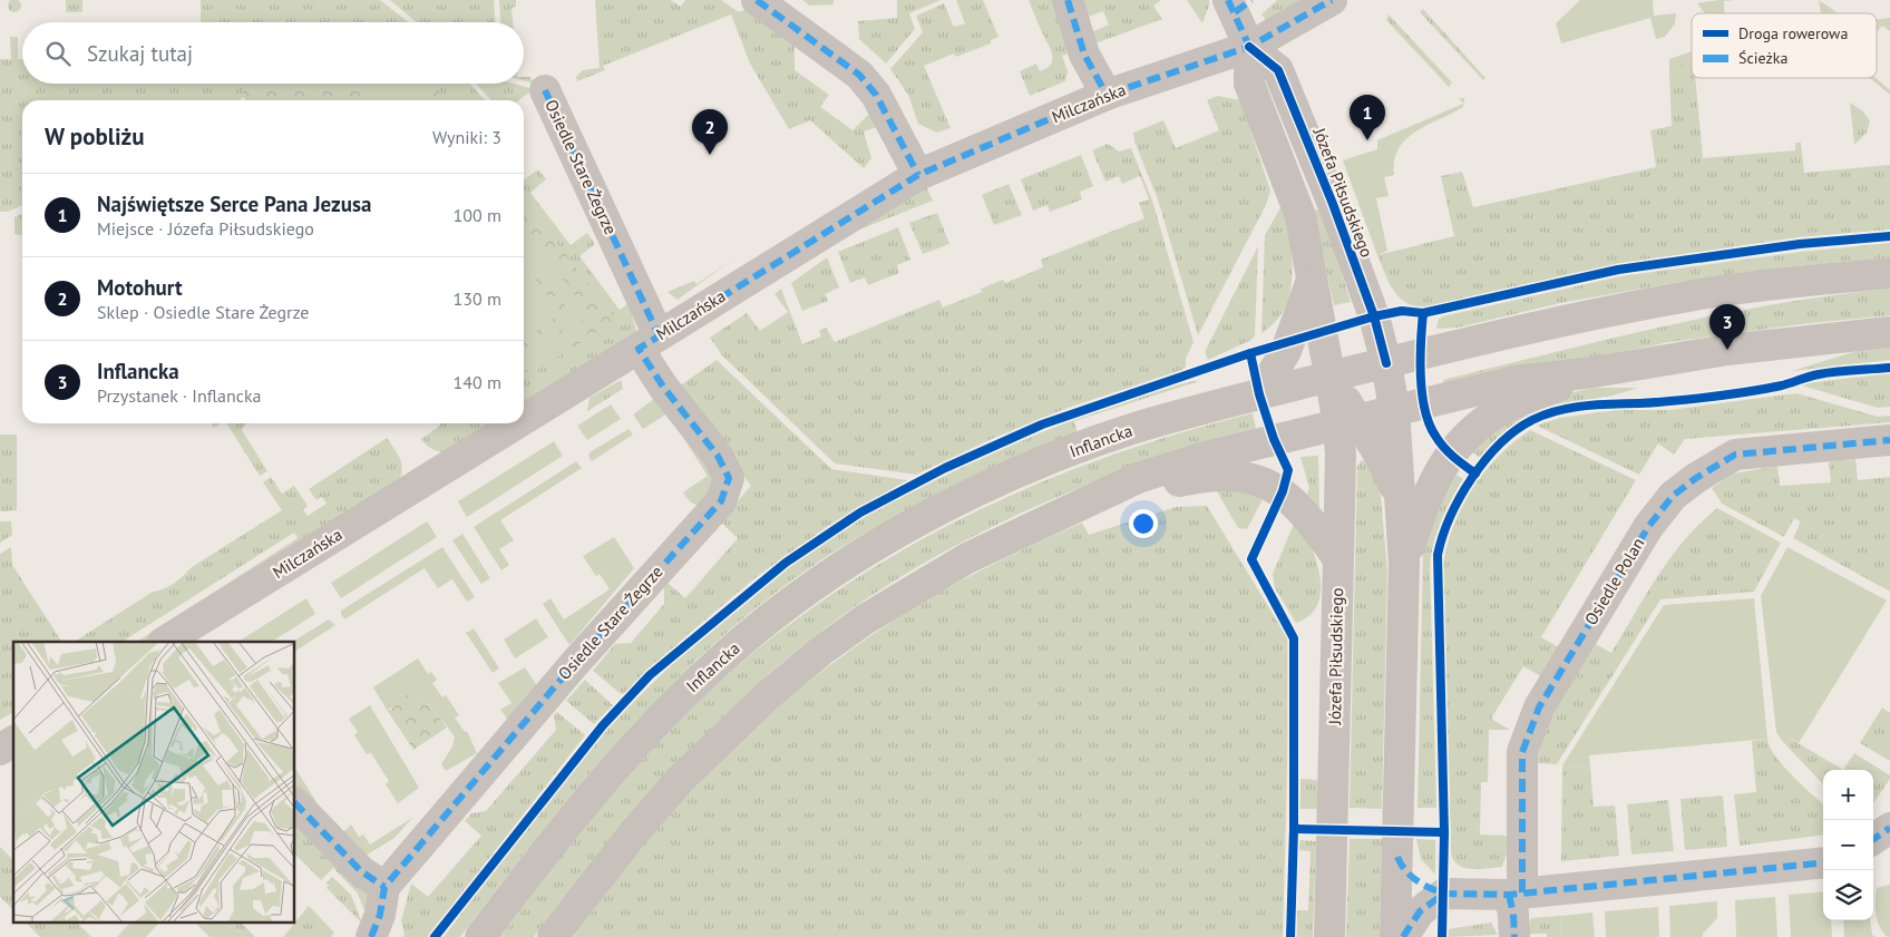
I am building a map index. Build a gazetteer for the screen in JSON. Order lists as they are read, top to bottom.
{
  "streets": {
    "street": [
      "Milczańska",
      "Osiedle Stare Żegrze",
      "Józefa Piłsudskiego",
      "Inflancka",
      "Osiedle Polan"
    ]
  },
  "crossings": [
    ["Milczańska", "Osiedle Stare Żegrze"],
    ["Milczańska", "Józefa Piłsudskiego"],
    ["Józefa Piłsudskiego", "Inflancka"]
  ],
  "legend": ["Droga rowerowa", "Ścieżka"],
  "page": {
    "search": "Szukaj tutaj",
    "pins": ["1", "2", "3"],
    "heading": ["W pobliżu", "Wyniki: 3"],
    "list": [
      {
        "mark": "1",
        "name": "Najświętsze Serce Pana Jezusa",
        "note": "Miejsce · Józefa Piłsudskiego",
        "value": "100 m"
      },
      {
        "mark": "2",
        "name": "Motohurt",
        "note": "Sklep · Osiedle Stare Żegrze",
        "value": "130 m"
      },
      {
        "mark": "3",
        "name": "Inflancka",
        "note": "Przystanek · Inflancka",
        "value": "140 m"
      }
    ],
    "map_buttons": ["+", "−"]
  }
}
